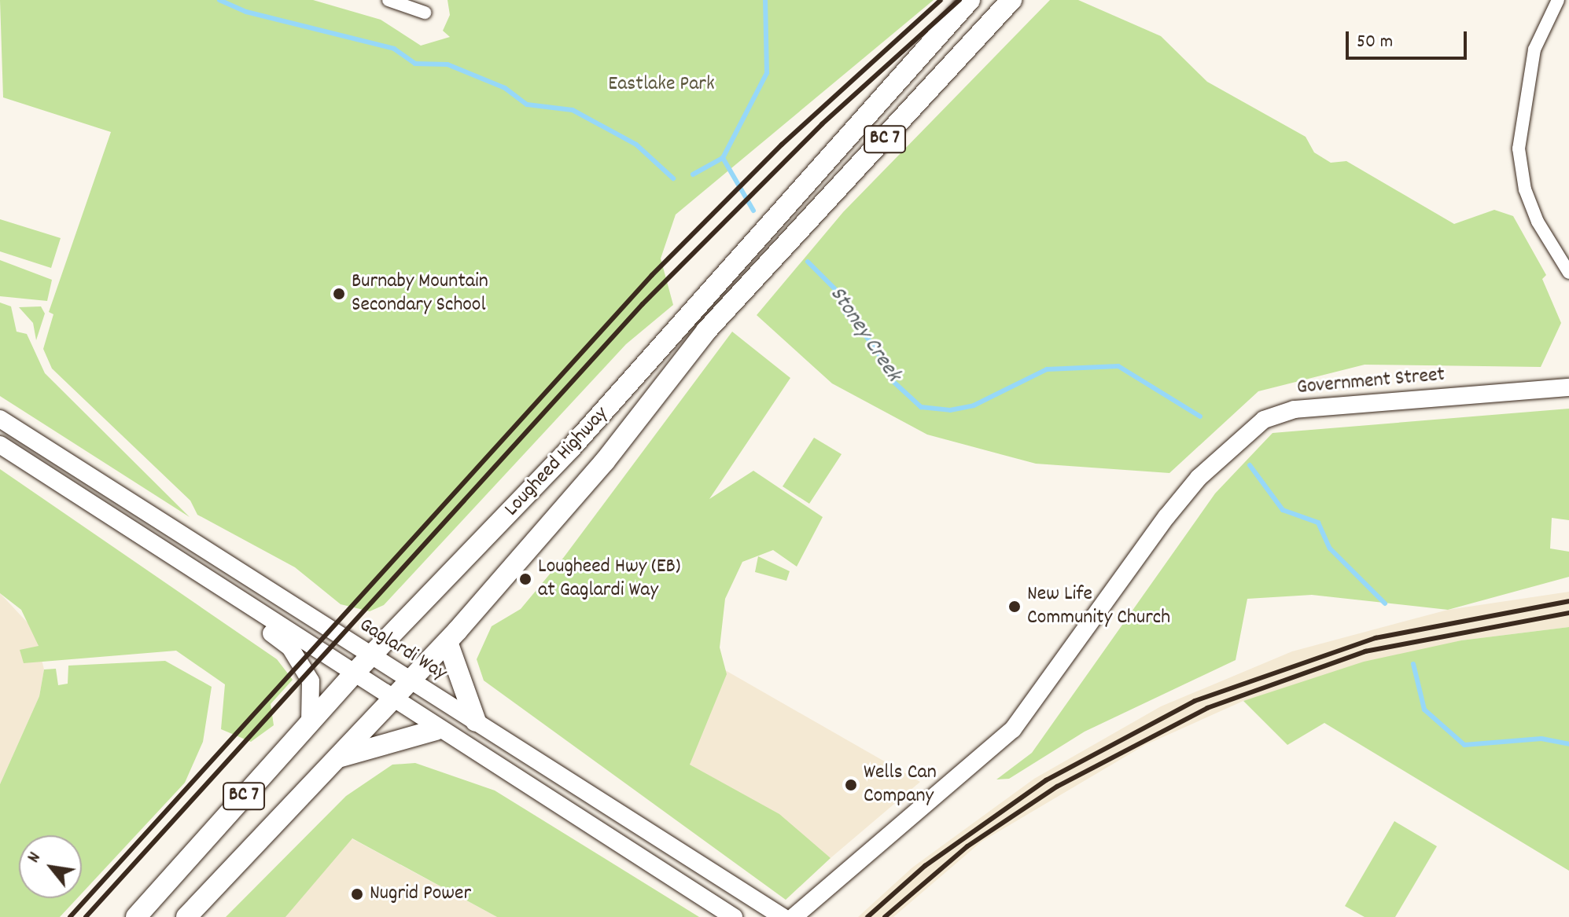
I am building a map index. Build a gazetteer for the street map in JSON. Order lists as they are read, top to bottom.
{
  "streets": {
    "main road": [
      "BC 7",
      "Government Street",
      "Lougheed Highway",
      "Gaglardi Way"
    ]
  },
  "crossings": [
    ["Lougheed Highway", "Gaglardi Way"]
  ],
  "water": ["Stoney Creek"],
  "parks": ["Eastlake Park"],
  "places": [
    "Burnaby Mountain Secondary School",
    "Lougheed Hwy (EB) at Gaglardi Way",
    "New Life Community Church",
    "Wells Can Company",
    "Nugrid Power"
  ],
  "scale_bar": "50 m",
  "north": "top left"
}
